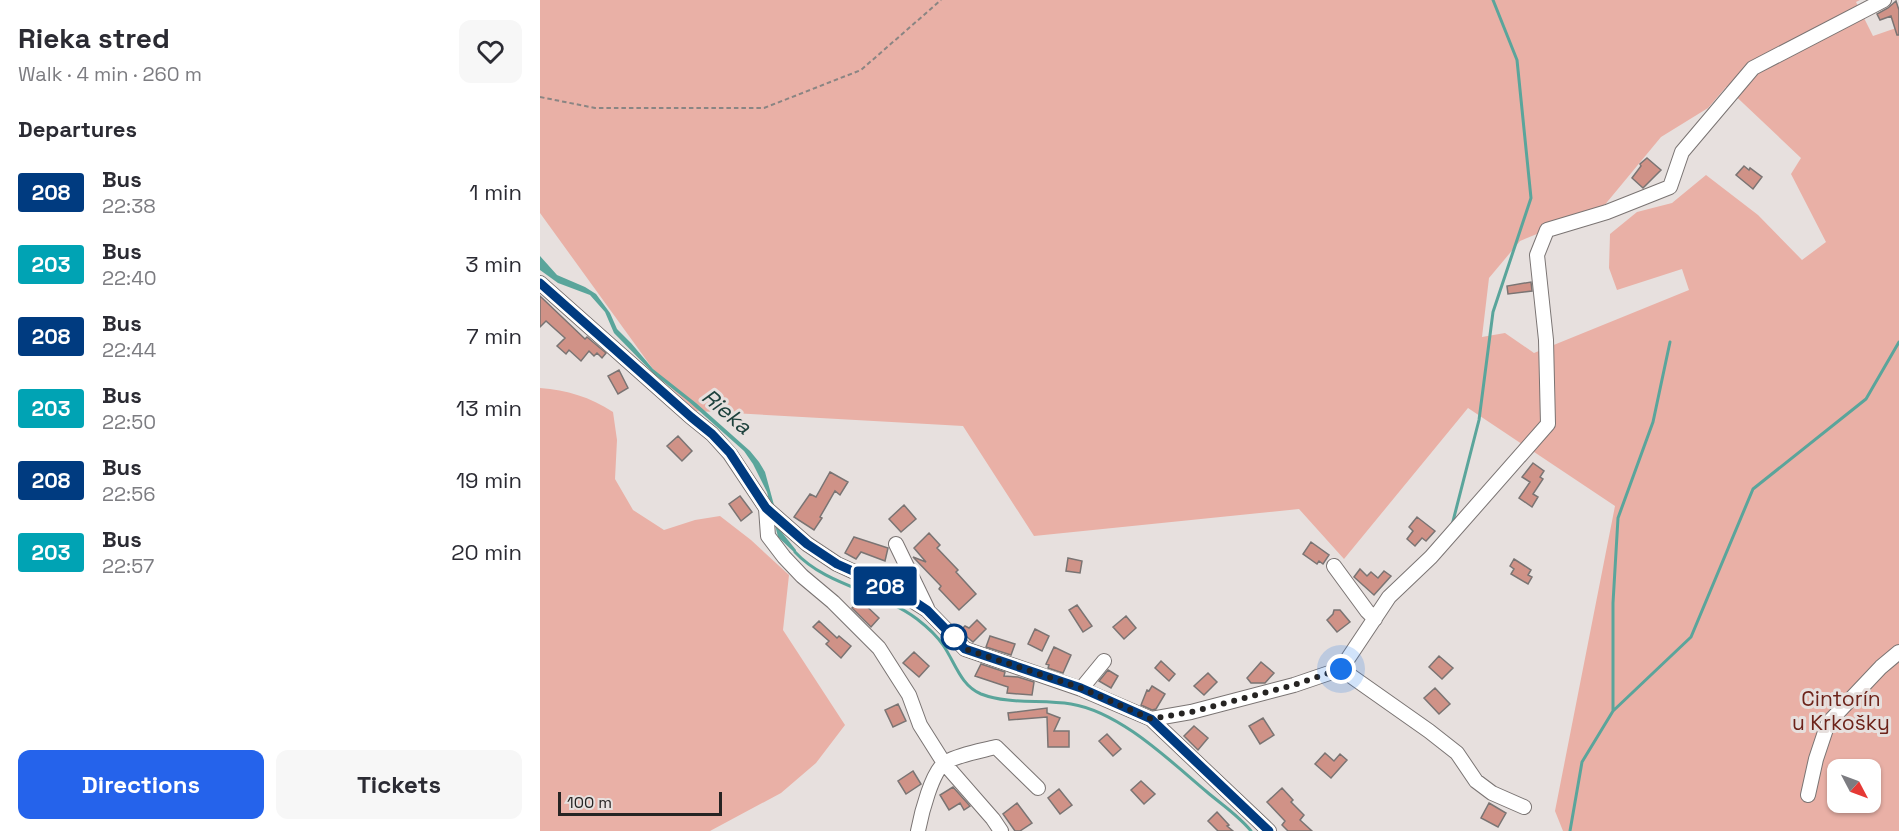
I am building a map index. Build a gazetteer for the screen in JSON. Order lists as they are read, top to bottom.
{
  "water": ["Rieka"],
  "parks": ["Cintorín u Krkošky"],
  "lines": ["bus line 208"],
  "scale_bar": "100 m",
  "north": "bottom right",
  "page": {
    "heading": [
      ["Rieka stred", "Walk · 4 min · 260 m"],
      "Departures"
    ],
    "on_map": "208",
    "list": [
      {
        "mark": "208",
        "name": "Bus",
        "note": "22:38",
        "value": "1 min"
      },
      {
        "mark": "203",
        "name": "Bus",
        "note": "22:40",
        "value": "3 min"
      },
      {
        "mark": "208",
        "name": "Bus",
        "note": "22:44",
        "value": "7 min"
      },
      {
        "mark": "203",
        "name": "Bus",
        "note": "22:50",
        "value": "13 min"
      },
      {
        "mark": "208",
        "name": "Bus",
        "note": "22:56",
        "value": "19 min"
      },
      {
        "mark": "203",
        "name": "Bus",
        "note": "22:57",
        "value": "20 min"
      }
    ],
    "buttons": ["Directions", "Tickets"],
    "scale": "100 m"
  }
}
